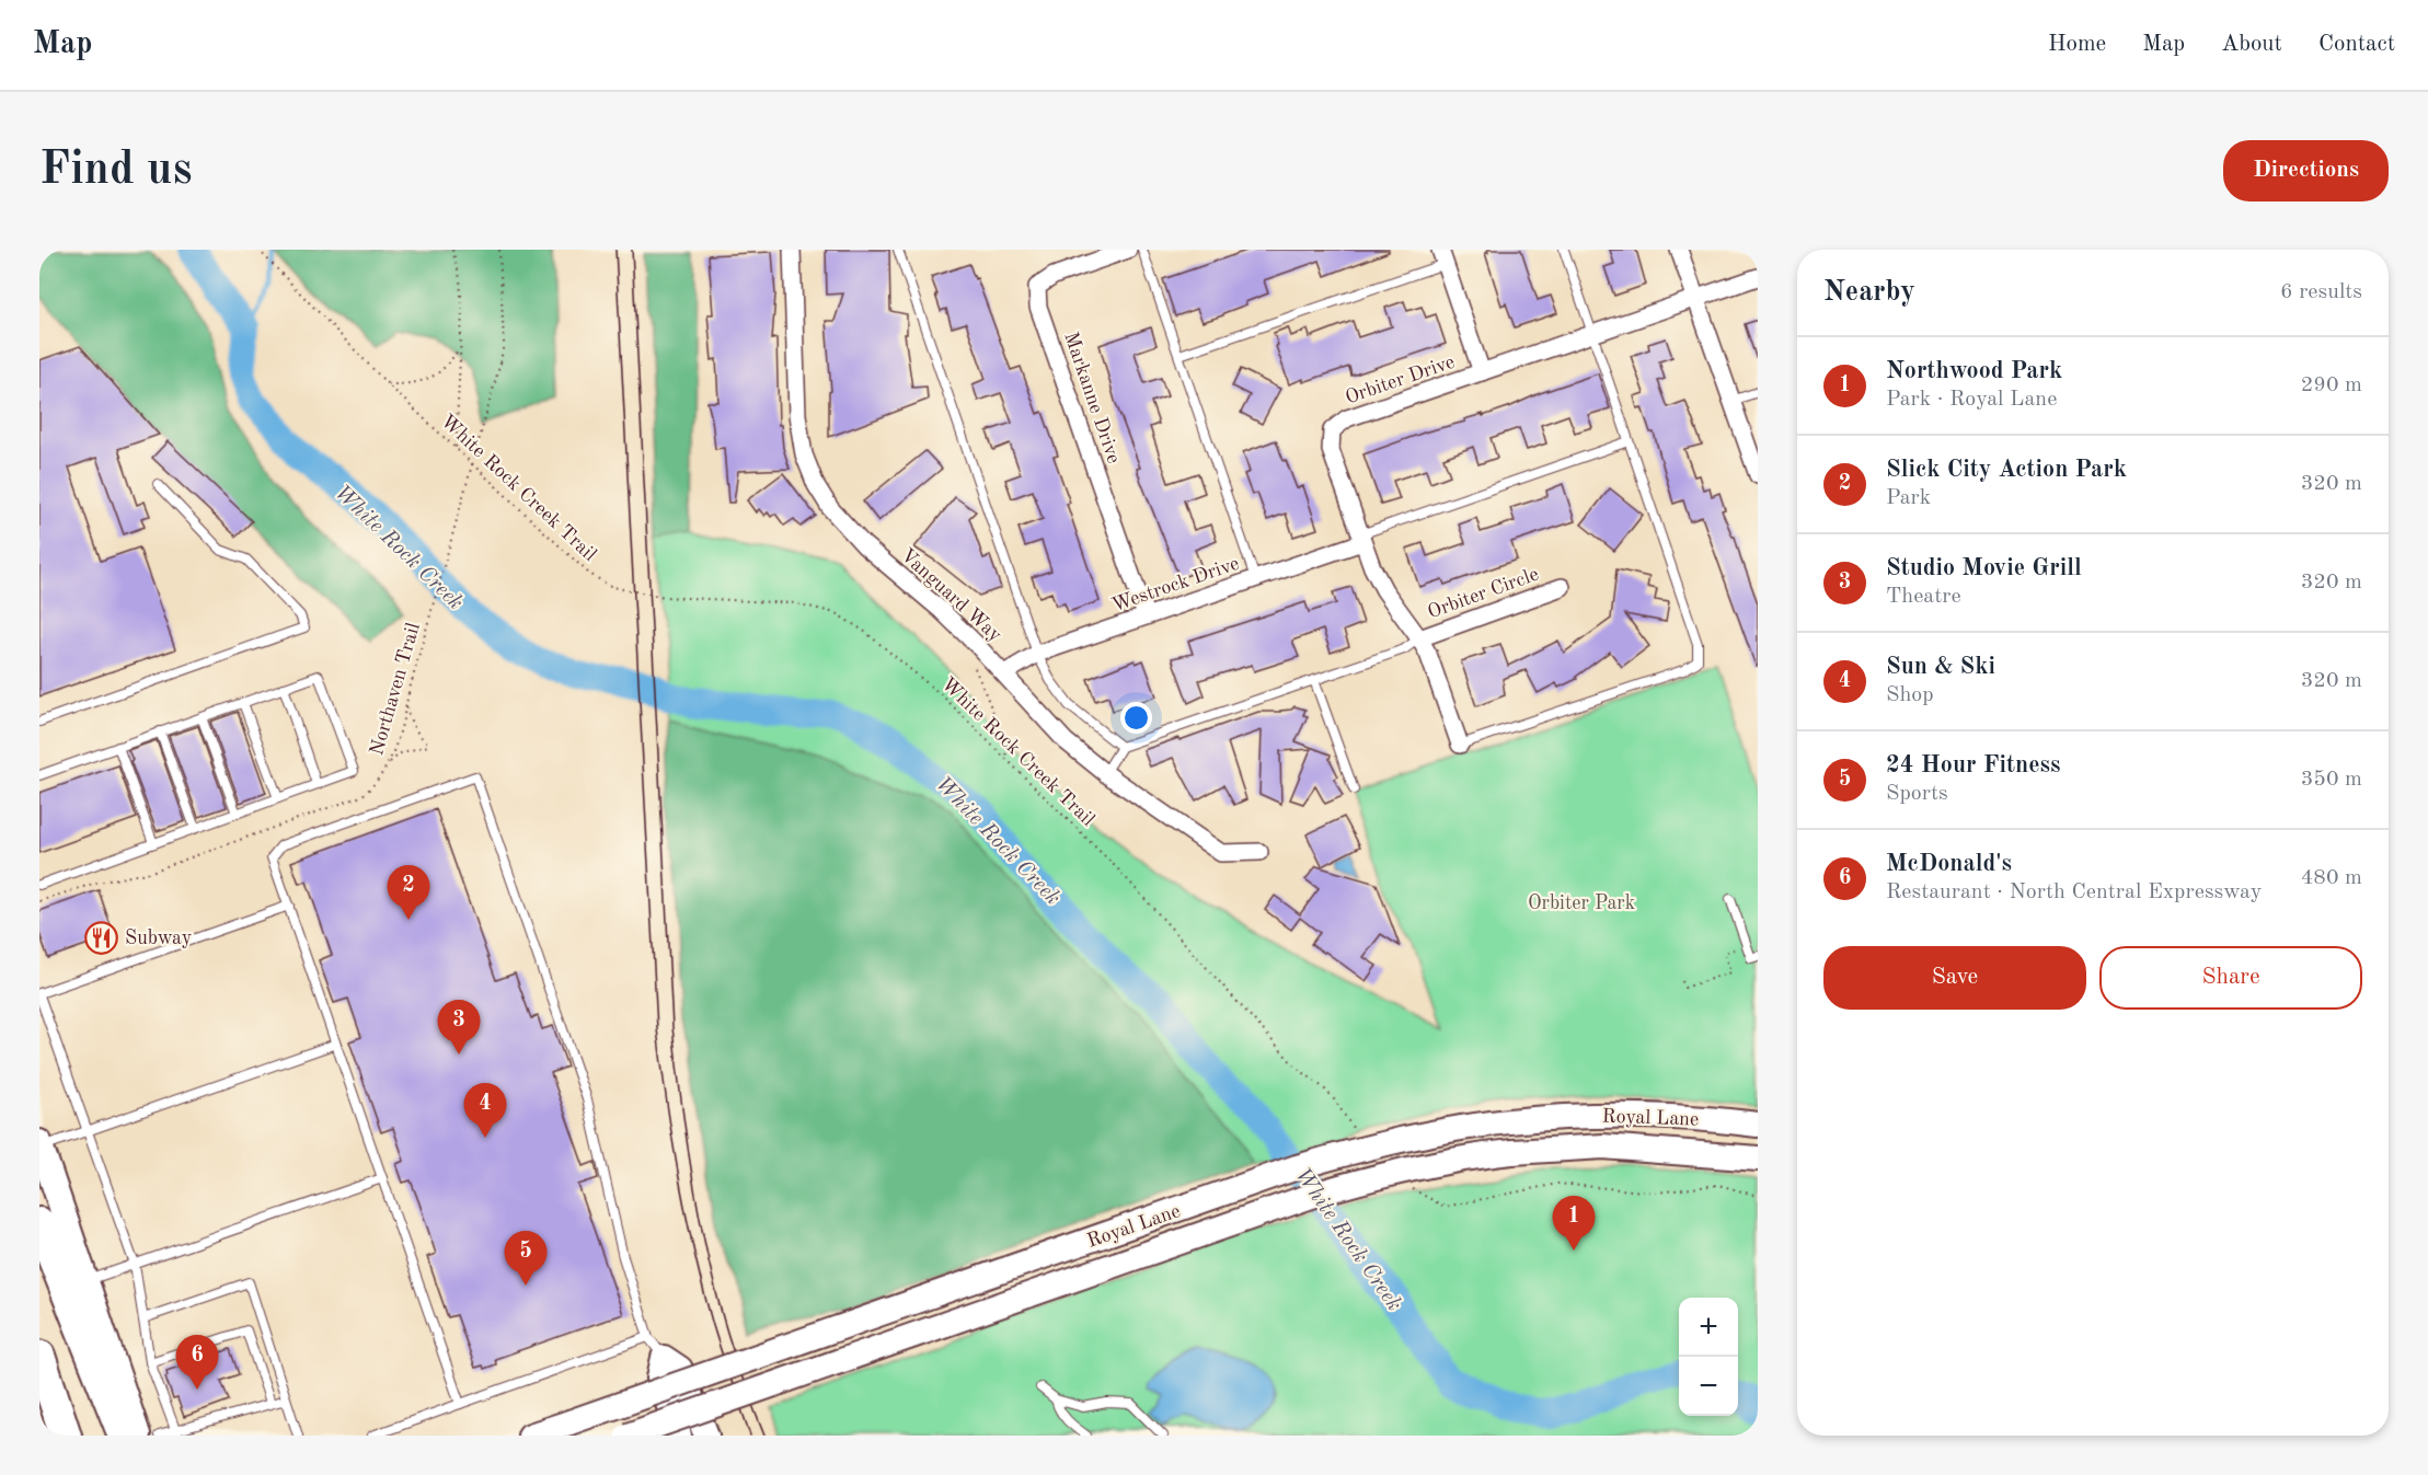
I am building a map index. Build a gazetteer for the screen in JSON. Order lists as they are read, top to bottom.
{
  "streets": {
    "main road": ["Royal Lane"],
    "street": [
      "Orbiter Drive",
      "Markanne Drive",
      "Westrock Drive",
      "Orbiter Circle",
      "Vanguard Way"
    ],
    "path": ["White Rock Creek Trail", "Northaven Trail"]
  },
  "crossings": [
    ["Orbiter Drive", "Westrock Drive"],
    ["Orbiter Drive", "Orbiter Circle"],
    ["Markanne Drive", "Westrock Drive"],
    ["Westrock Drive", "Vanguard Way"]
  ],
  "water": ["White Rock Creek"],
  "parks": ["Orbiter Park"],
  "places": {
    "restaurant": ["Subway"]
  },
  "page": {
    "header": "Map",
    "nav": [
      "Home",
      "Map",
      "About",
      "Contact"
    ],
    "buttons": [
      "Directions",
      ["Save", "Share"]
    ],
    "title": "Find us",
    "heading": ["Nearby", "6 results"],
    "list": [
      {
        "mark": "1",
        "name": "Northwood Park",
        "note": "Park · Royal Lane",
        "value": "290 m"
      },
      {
        "mark": "2",
        "name": "Slick City Action Park",
        "note": "Park",
        "value": "320 m"
      },
      {
        "mark": "3",
        "name": "Studio Movie Grill",
        "note": "Theatre",
        "value": "320 m"
      },
      {
        "mark": "4",
        "name": "Sun & Ski",
        "note": "Shop",
        "value": "320 m"
      },
      {
        "mark": "5",
        "name": "24 Hour Fitness",
        "note": "Sports",
        "value": "350 m"
      },
      {
        "mark": "6",
        "name": "McDonald's",
        "note": "Restaurant · North Central Expressway",
        "value": "480 m"
      }
    ],
    "pins": [
      "2",
      "3",
      "4",
      "1",
      "5",
      "6"
    ],
    "map_buttons": ["+", "−"]
  }
}
